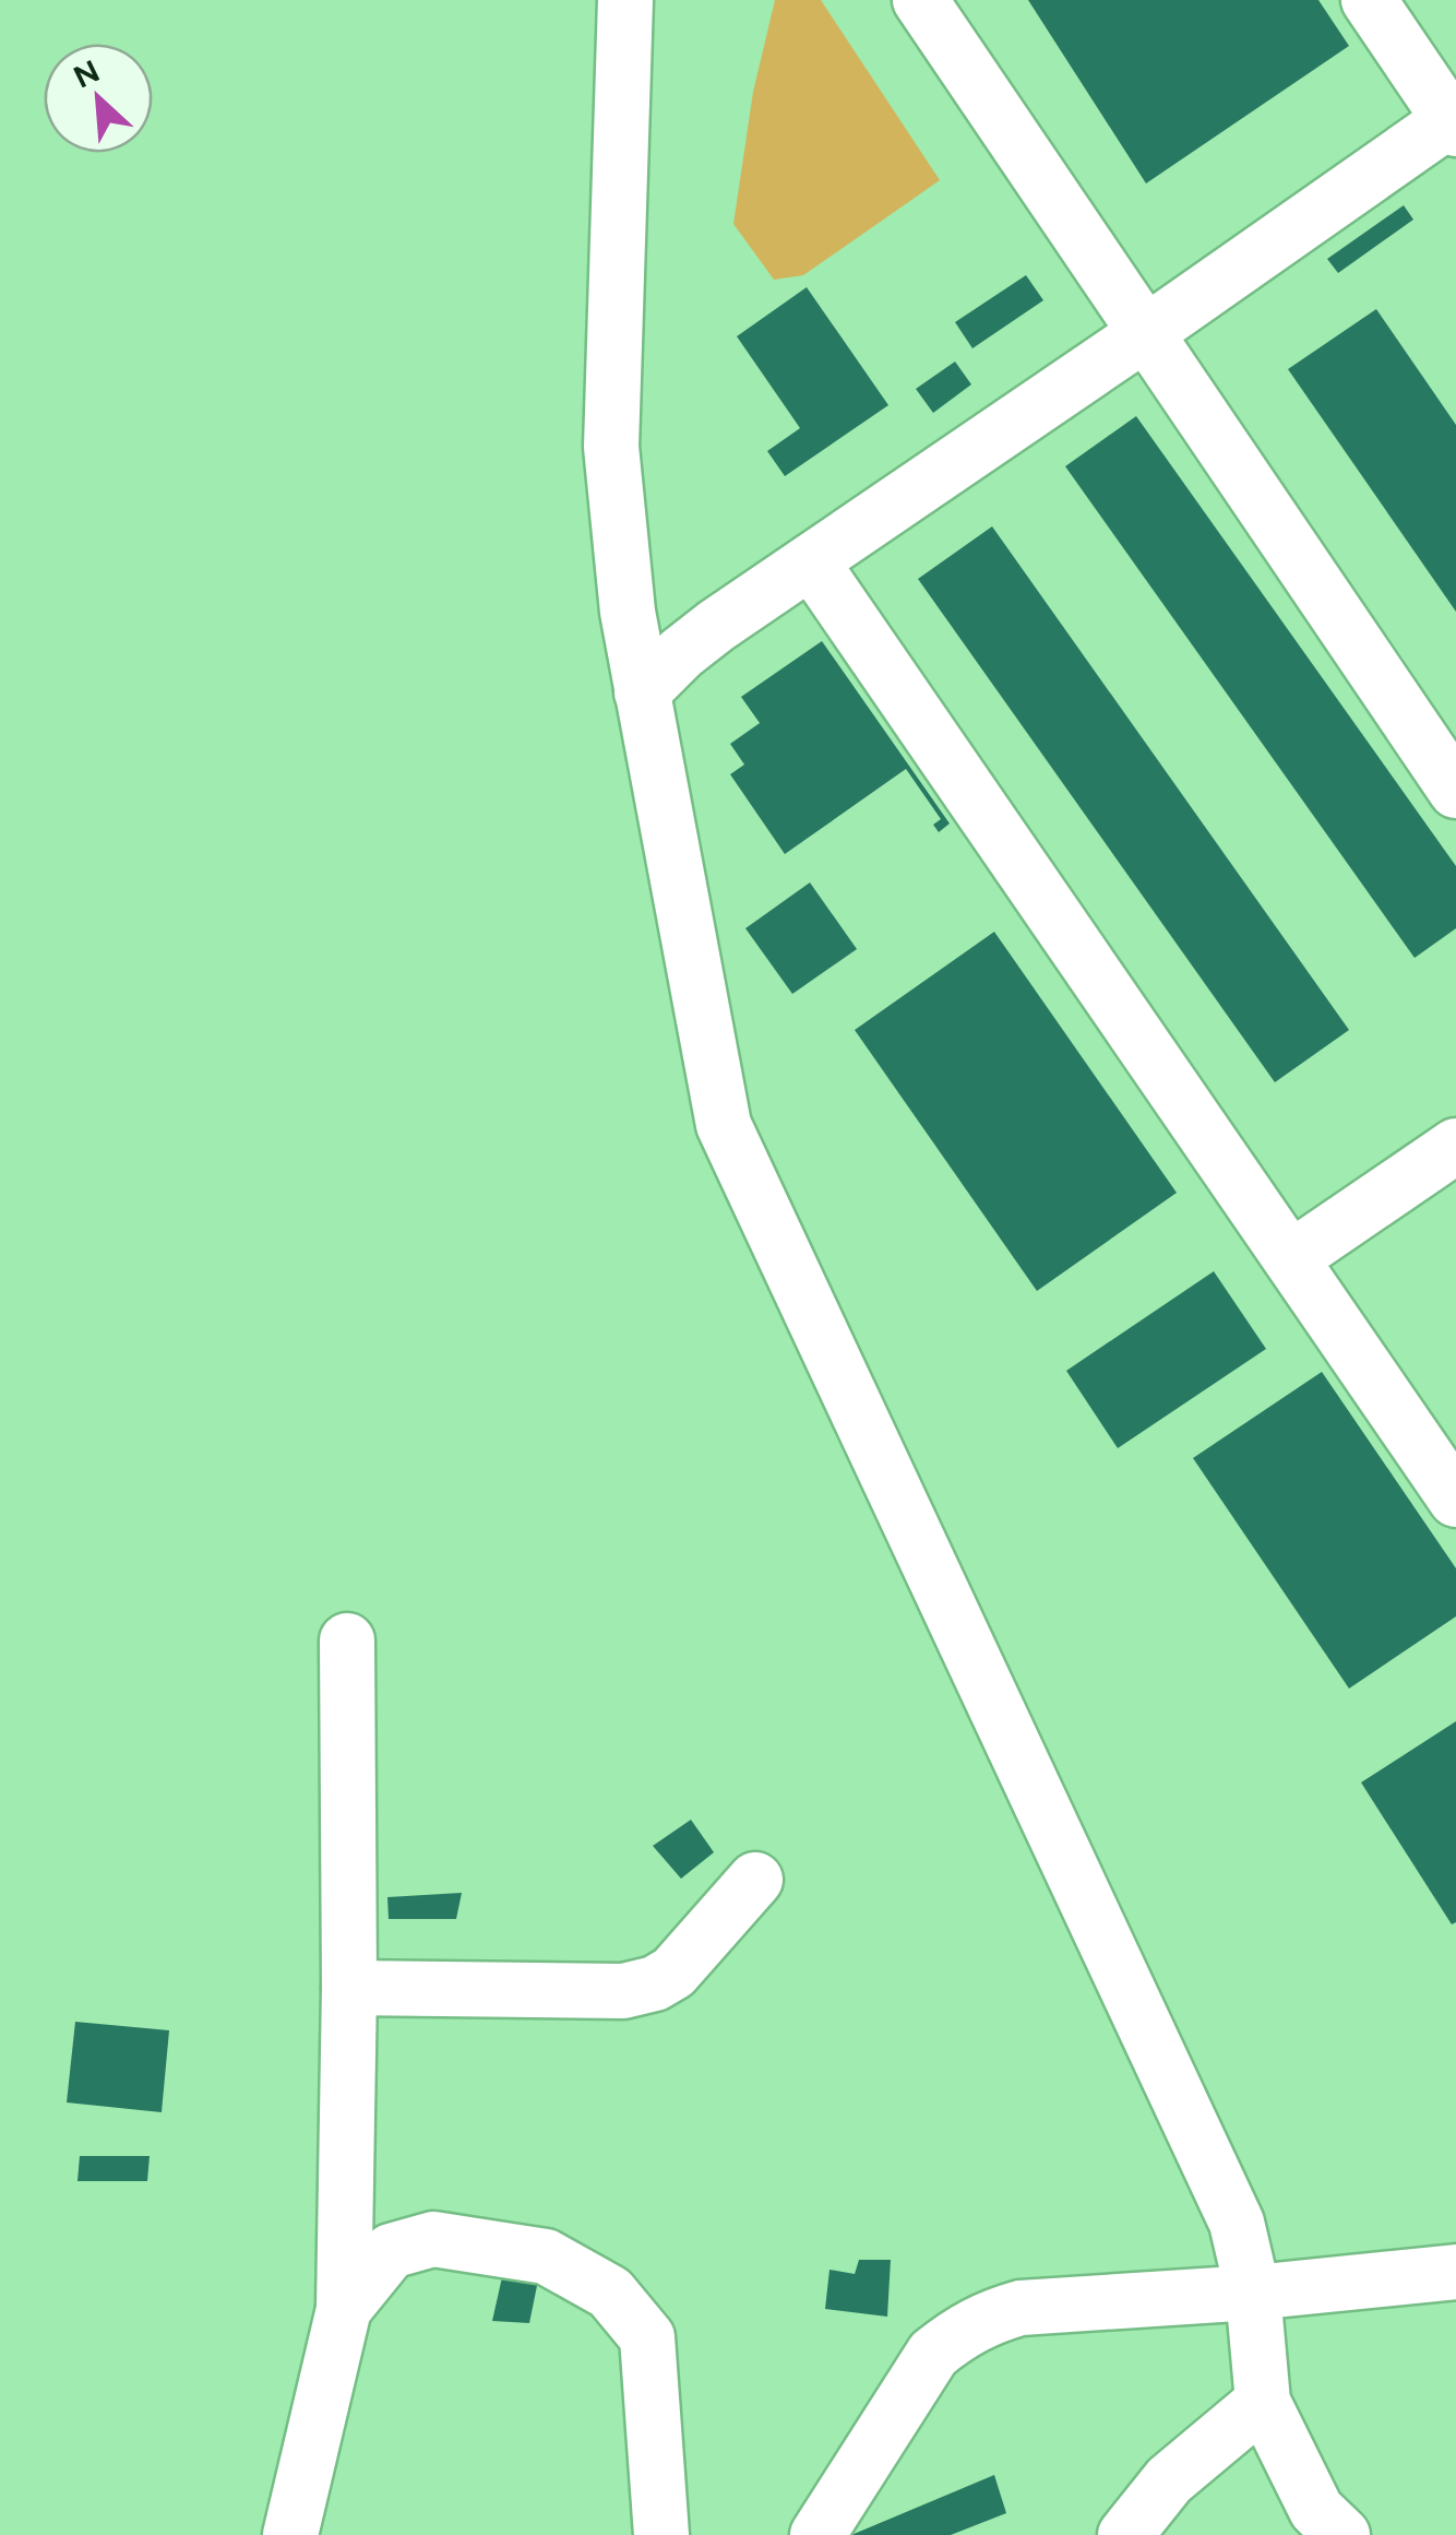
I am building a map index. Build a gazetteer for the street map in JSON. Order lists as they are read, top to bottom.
{
  "north": "top left"
}
